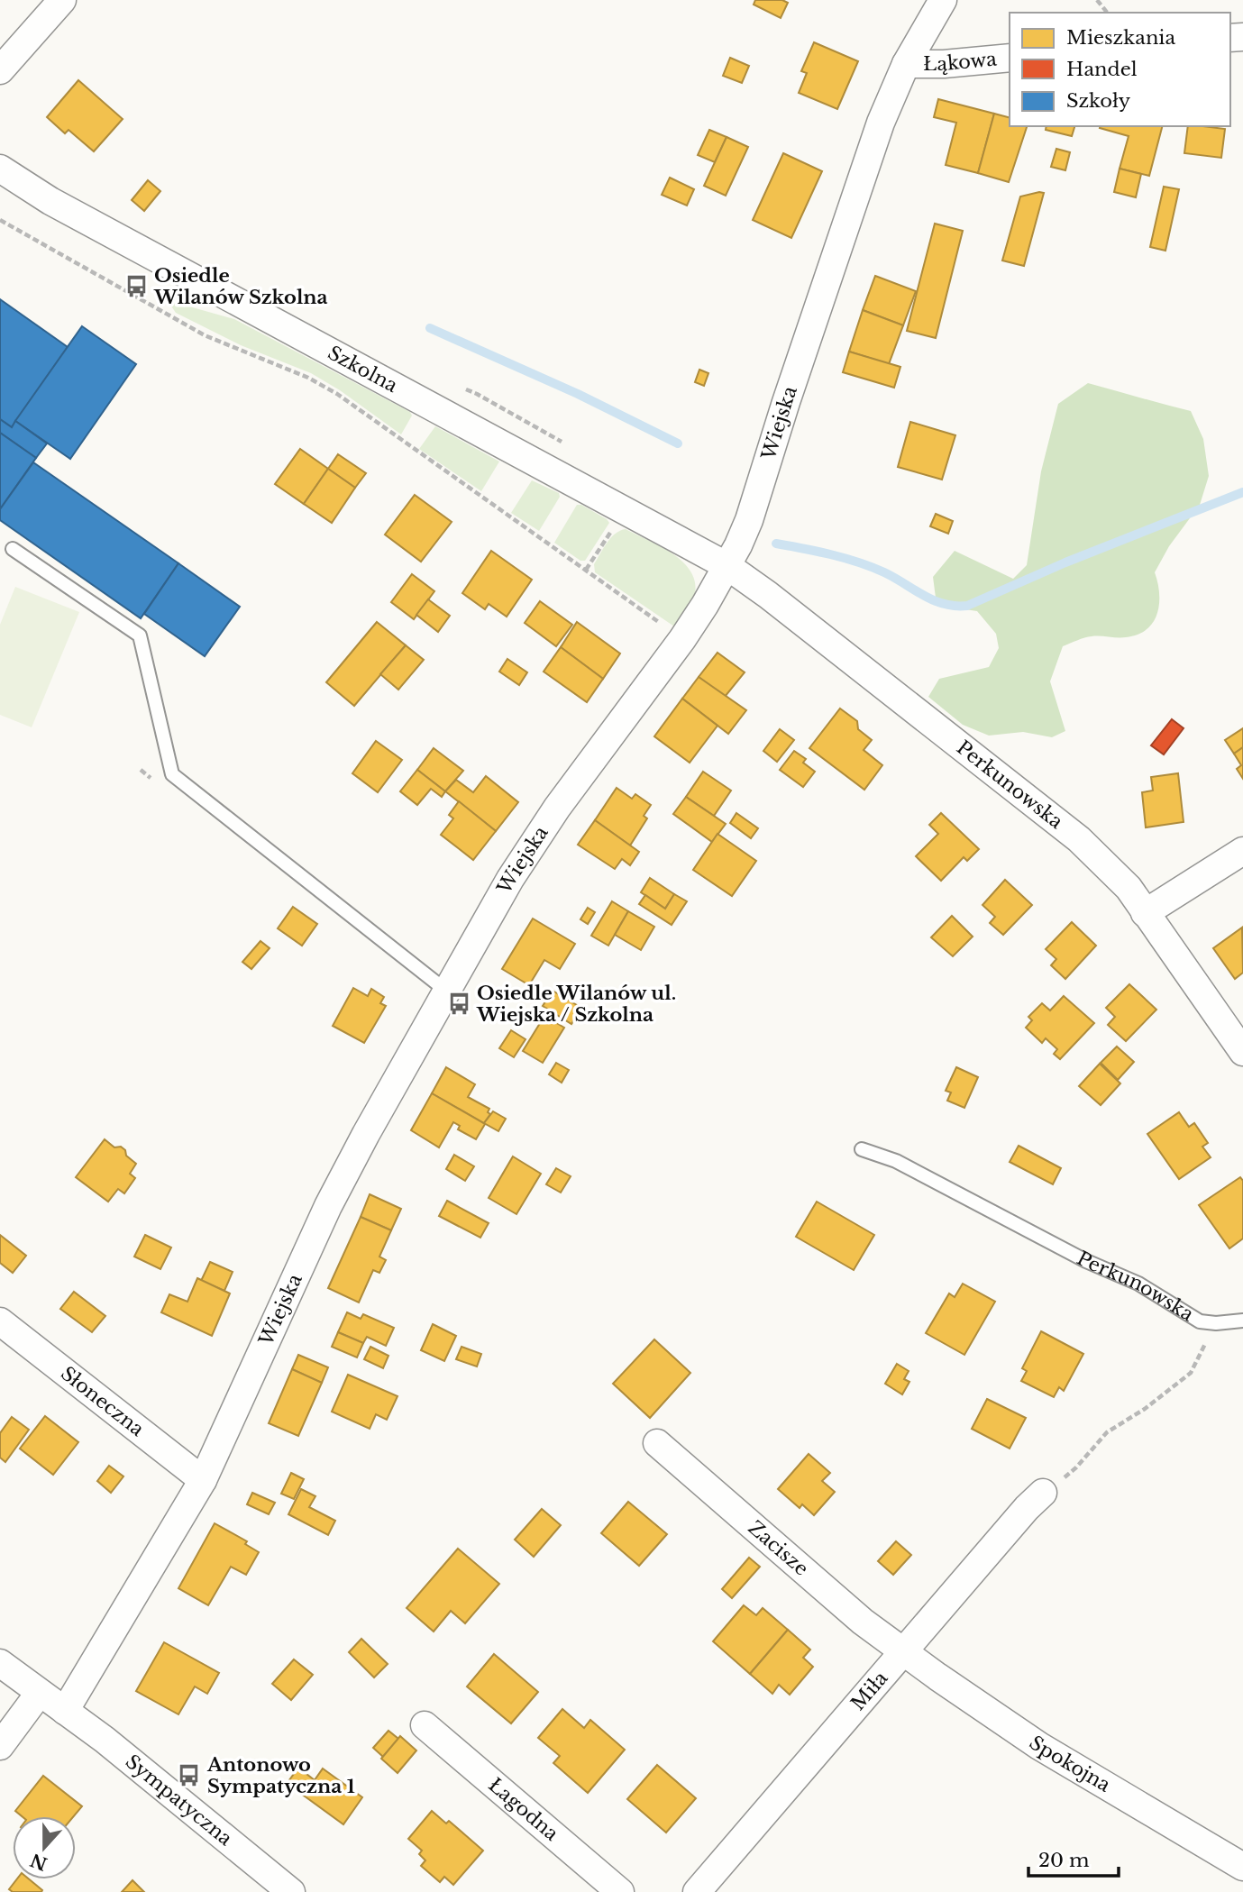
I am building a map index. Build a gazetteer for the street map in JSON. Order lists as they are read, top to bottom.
{
  "streets": {
    "street": [
      "Łąkowa",
      "Szkolna",
      "Wiejska",
      "Perkunowska",
      "Słoneczna",
      "Zacisze",
      "Miła",
      "Spokojna",
      "Sympatyczna",
      "Łagodna"
    ]
  },
  "crossings": [
    ["Łąkowa", "Wiejska"],
    ["Szkolna", "Wiejska"],
    ["Szkolna", "Perkunowska"],
    ["Wiejska", "Perkunowska"],
    ["Wiejska", "Słoneczna"],
    ["Wiejska", "Sympatyczna"],
    ["Zacisze", "Miła"],
    ["Zacisze", "Spokojna"],
    ["Miła", "Spokojna"]
  ],
  "places": {
    "bus stop": ["Osiedle Wilanów Szkolna", "Osiedle Wilanów ul. Wiejska / Szkolna", "Antonowo Sympatyczna 1"]
  },
  "legend": ["Mieszkania", "Handel", "Szkoły"],
  "scale_bar": "20 m",
  "north": "bottom"
}
